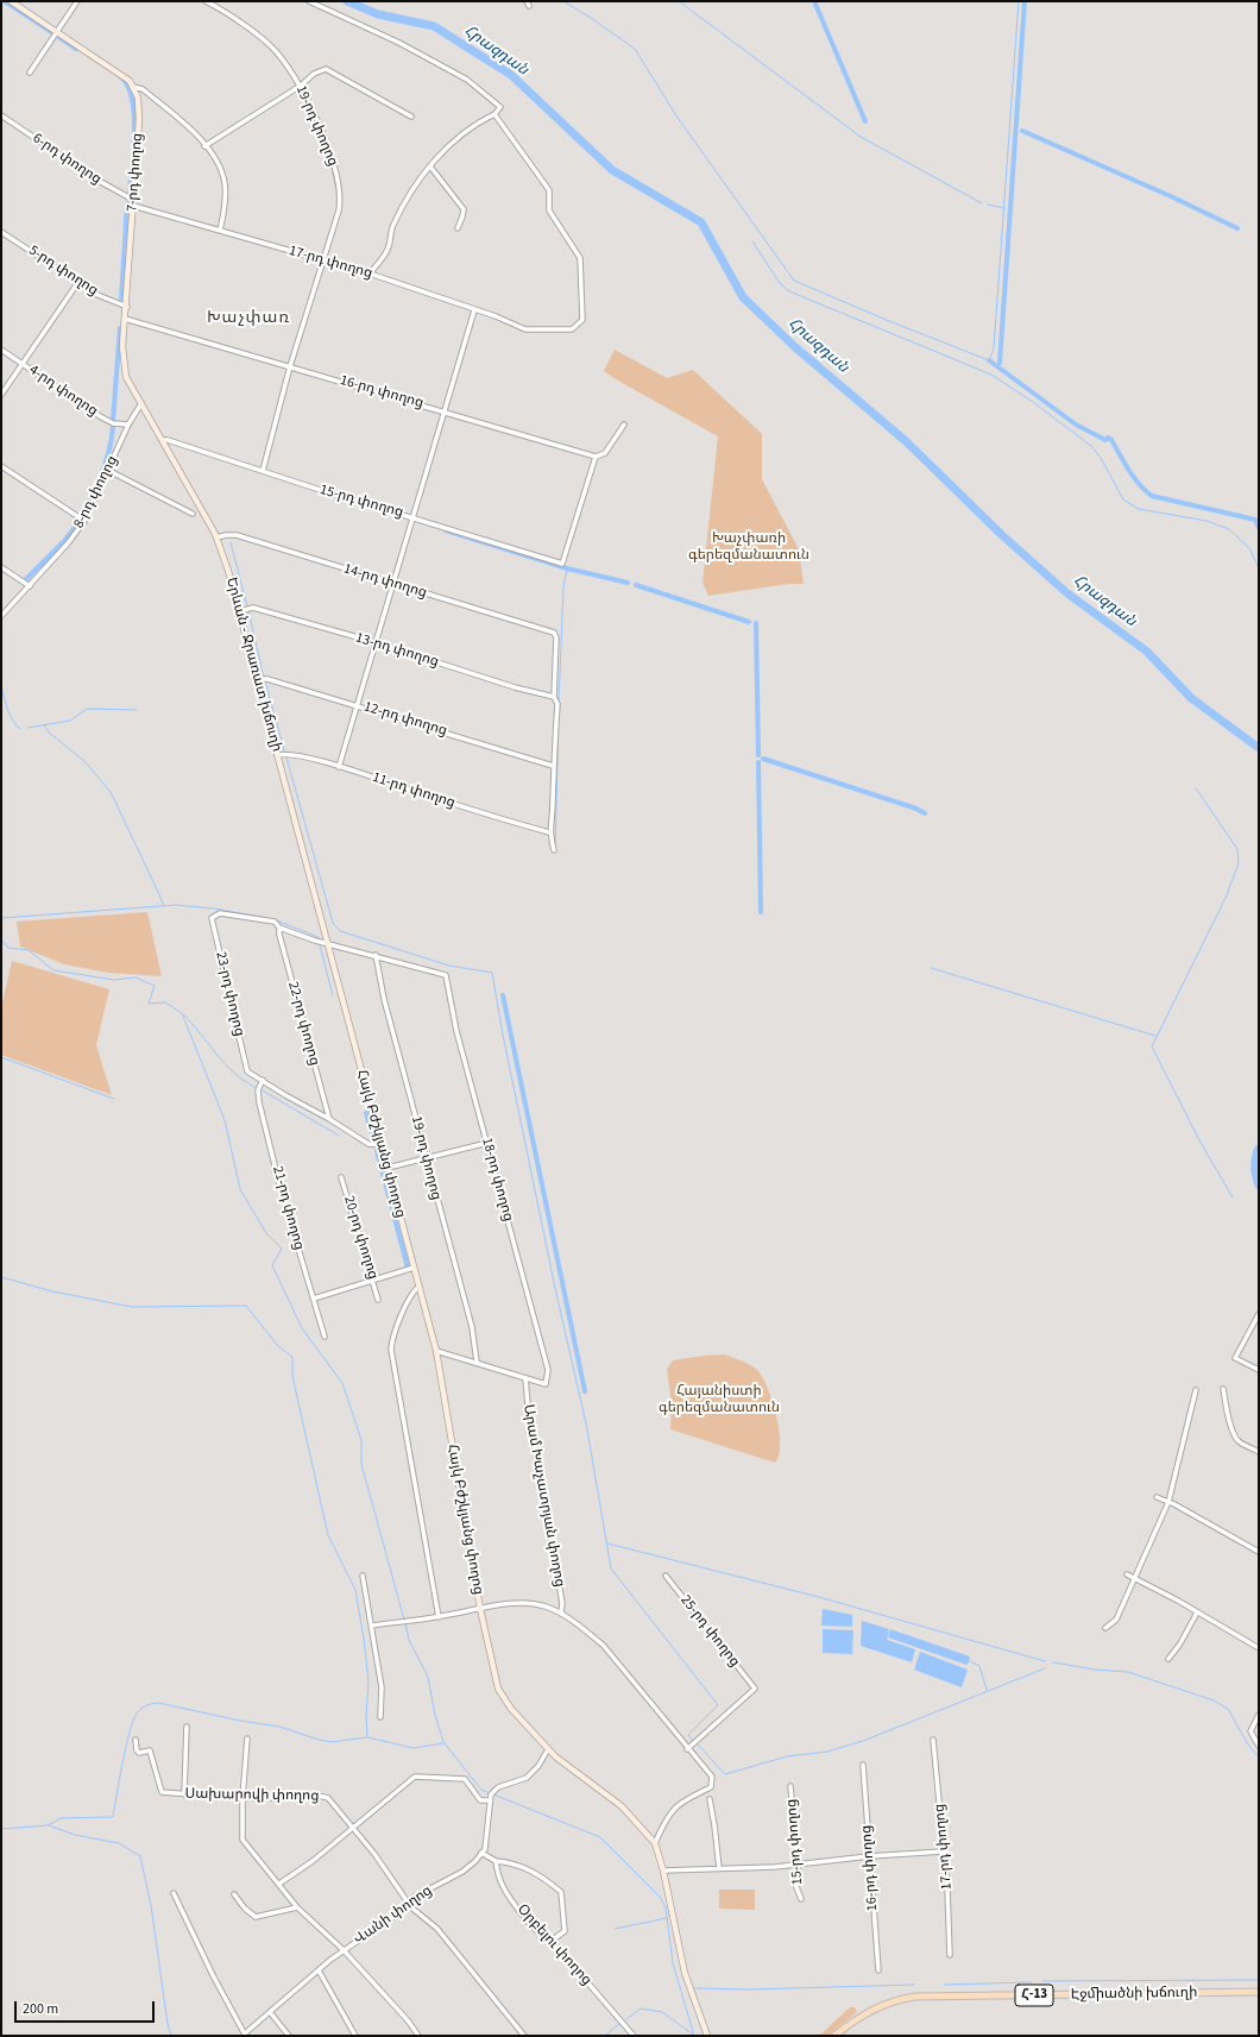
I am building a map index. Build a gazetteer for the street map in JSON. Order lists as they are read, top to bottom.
{
  "streets": {
    "main road": [
      "7-րդ փողոց",
      "Երևան - Ջրառատ խճուղի",
      "Հայկ Բժշկյանց փողոց",
      "Էջմիածնի խճուղի",
      "Հ-13"
    ],
    "street": [
      "19-րդ փողոց",
      "6-րդ փողոց",
      "17-րդ փողոց",
      "5-րդ փողոց",
      "4-րդ փողոց",
      "16-րդ փողոց",
      "8-րդ փողոց",
      "15-րդ փողոց",
      "14-րդ փողոց",
      "13-րդ փողոց",
      "12-րդ փողոց",
      "11-րդ փողոց",
      "23-րդ փողոց",
      "22-րդ փողոց",
      "18-րդ փողոց",
      "21-րդ փողոց",
      "20-րդ փողոց",
      "Արամ Խաչատրյան փողոց",
      "25-րդ փողոց",
      "Սախարովի փողոց",
      "Վանի փողոց",
      "Օրբելու փողոց"
    ]
  },
  "crossings": [
    ["19-րդ փողոց", "17-րդ փողոց"],
    ["19-րդ փողոց", "16-րդ փողոց"],
    ["19-րդ փողոց", "15-րդ փողոց"],
    ["19-րդ փողոց", "18-րդ փողոց"],
    ["6-րդ փողոց", "7-րդ փողոց"],
    ["6-րդ փողոց", "17-րդ փողոց"],
    ["7-րդ փողոց", "17-րդ փողոց"],
    ["7-րդ փողոց", "5-րդ փողոց"],
    ["7-րդ փողոց", "16-րդ փողոց"],
    ["7-րդ փողոց", "8-րդ փողոց"],
    ["7-րդ փողոց", "Երևան - Ջրառատ խճուղի"],
    ["4-րդ փողոց", "8-րդ փողոց"],
    ["16-րդ փողոց", "15-րդ փողոց"],
    ["8-րդ փողոց", "Երևան - Ջրառատ խճուղի"],
    ["15-րդ փողոց", "Երևան - Ջրառատ խճուղի"],
    ["14-րդ փողոց", "13-րդ փողոց"],
    ["14-րդ փողոց", "Երևան - Ջրառատ խճուղի"],
    ["13-րդ փողոց", "Երևան - Ջրառատ խճուղի"],
    ["Երևան - Ջրառատ խճուղի", "12-րդ փողոց"],
    ["Երևան - Ջրառատ խճուղի", "11-րդ փողոց"],
    ["Երևան - Ջրառատ խճուղի", "Հայկ Բժշկյանց փողոց"],
    ["23-րդ փողոց", "22-րդ փողոց"],
    ["23-րդ փողոց", "21-րդ փողոց"],
    ["Հայկ Բժշկյանց փողոց", "Արամ Խաչատրյան փողոց"],
    ["18-րդ փողոց", "Արամ Խաչատրյան փողոց"],
    ["Արամ Խաչատրյան փողոց", "25-րդ փողոց"],
    ["Սախարովի փողոց", "Վանի փողոց"]
  ],
  "districts": ["Խաչփառ"],
  "water": ["Հրազդան"],
  "parks": ["Խաչփառի գերեզմանատուն", "Հայանիստի գերեզմանատուն"],
  "scale_bar": "200 m"
}
